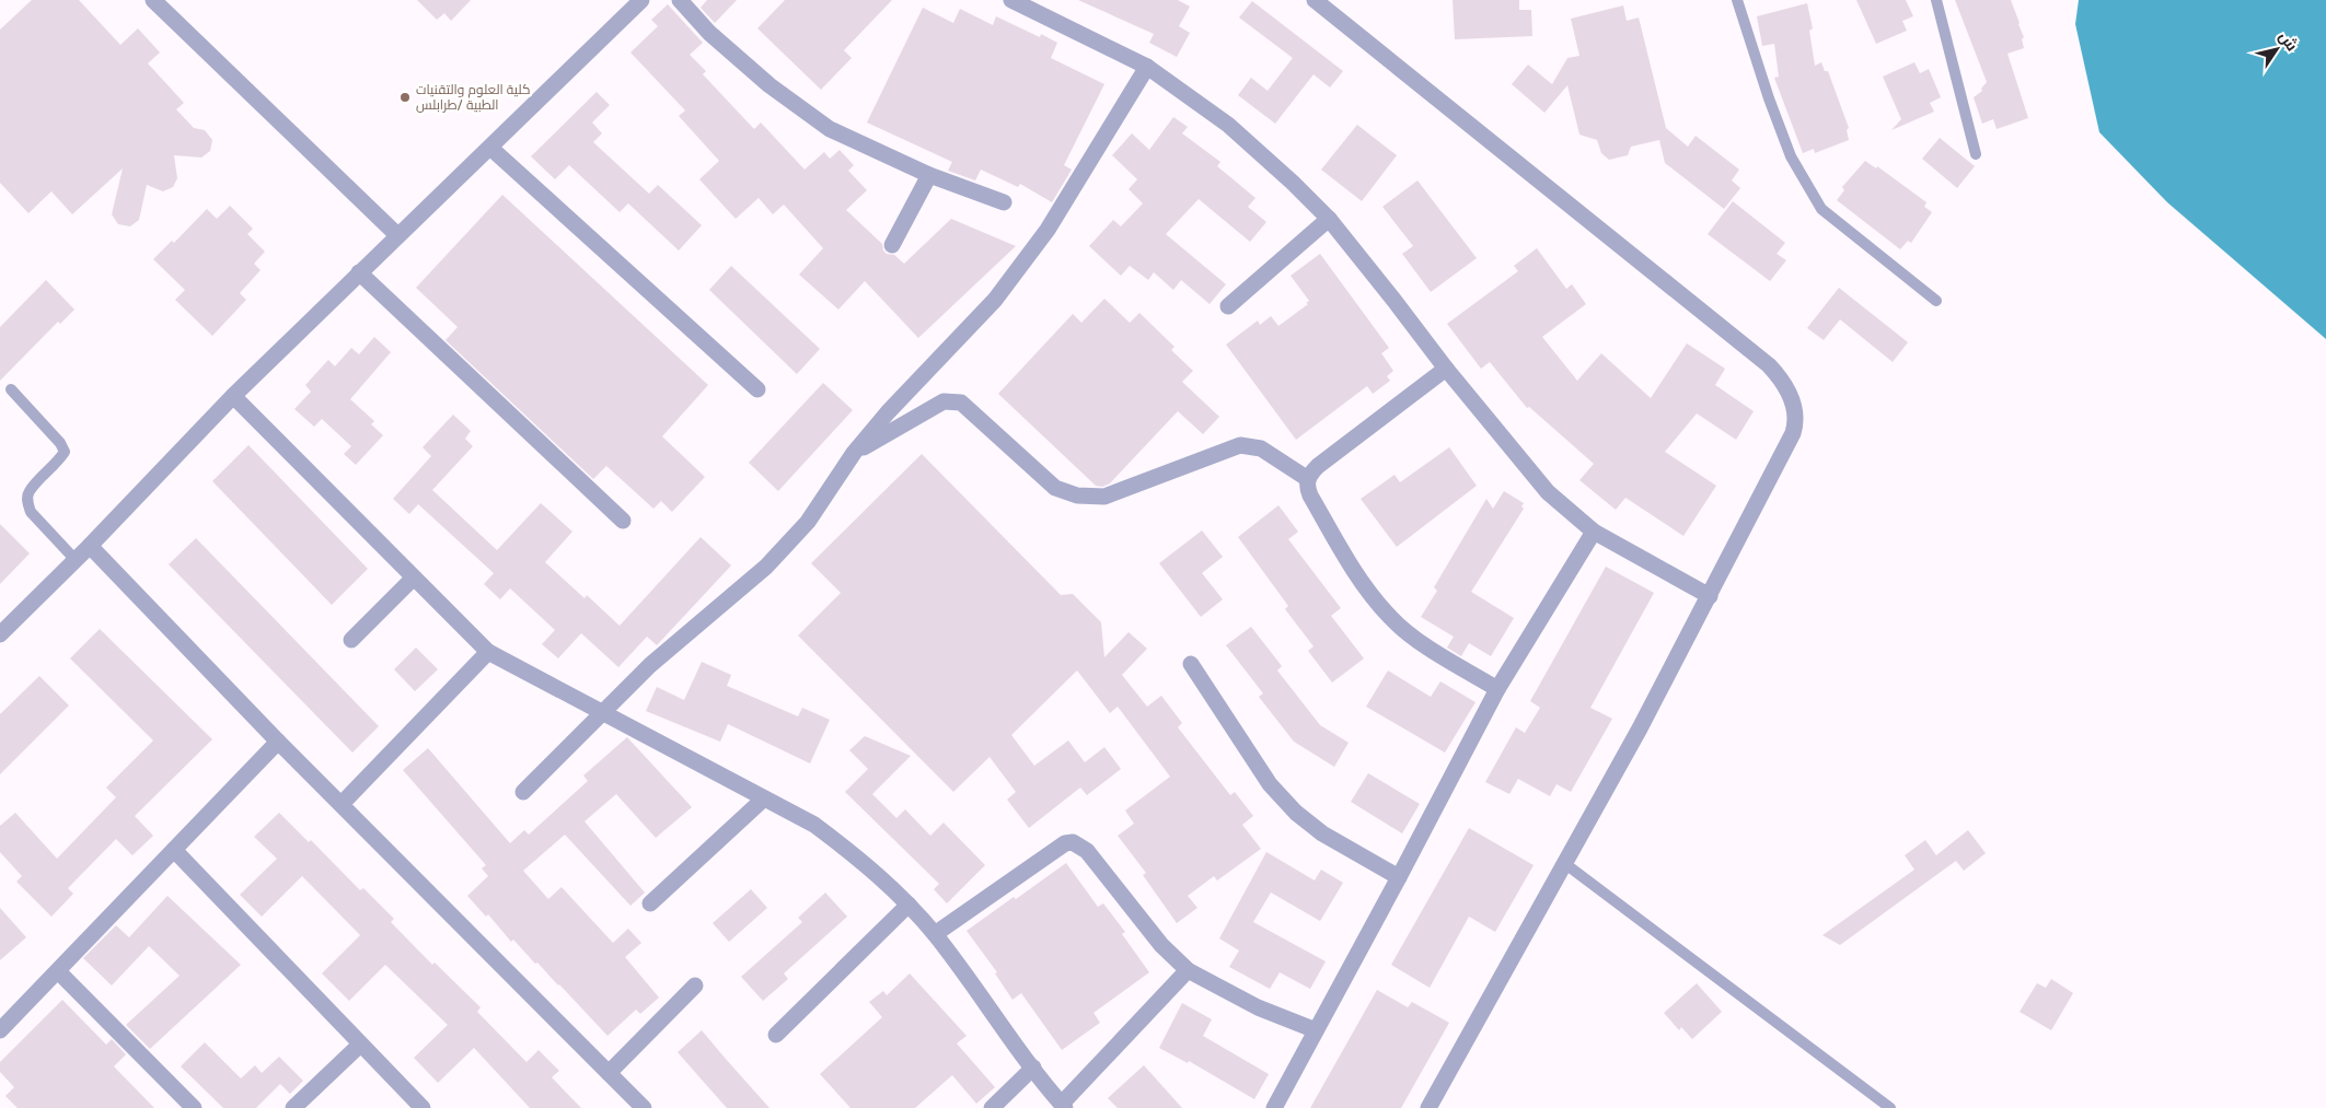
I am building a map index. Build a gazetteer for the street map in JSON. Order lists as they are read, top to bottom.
{
  "places": ["كلية العلوم والتقنيات الطبية /طرابلس"],
  "north": "top right"
}
